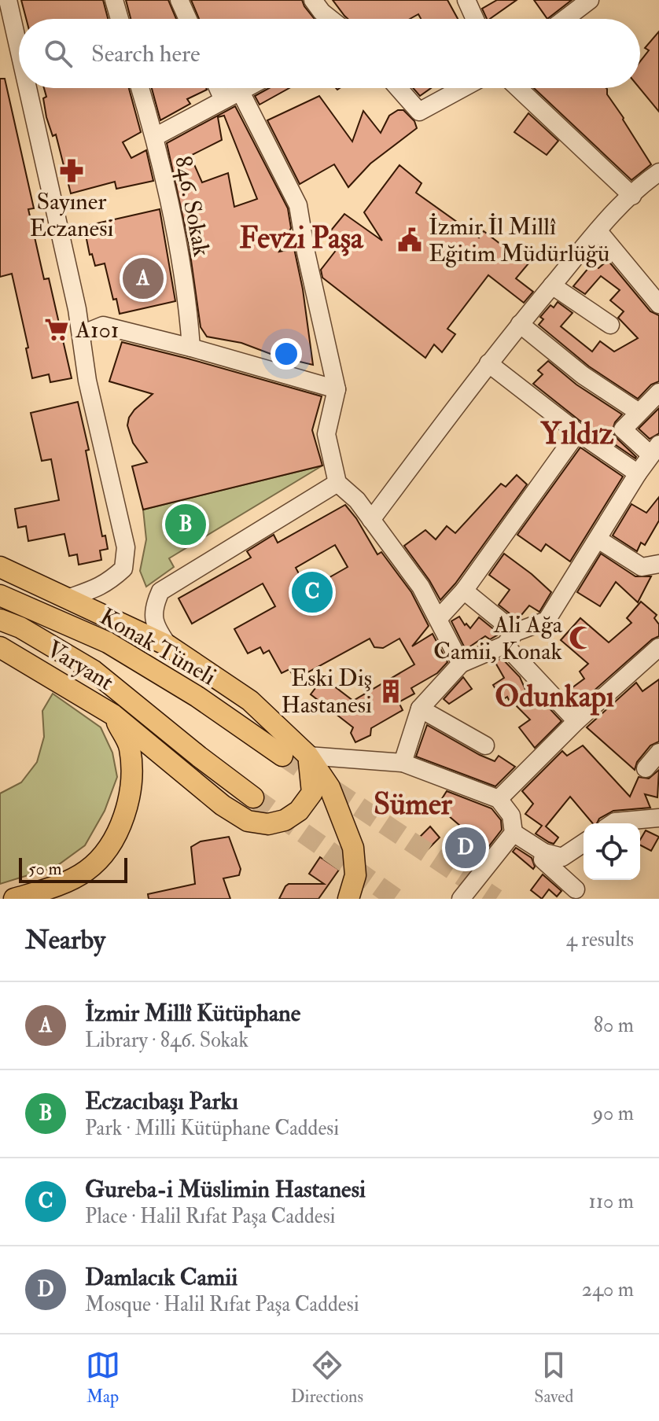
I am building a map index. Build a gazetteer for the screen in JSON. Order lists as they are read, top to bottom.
{
  "streets": {
    "main road": ["Konak Tüneli", "Varyant"],
    "street": ["846. Sokak"]
  },
  "districts": [
    "Fevzi Paşa",
    "Yıldız",
    "Odunkapı",
    "Sümer"
  ],
  "places": {
    "pharmacy": ["Sayıner Eczanesi"],
    "public building": ["İzmir İl Millî Eğitim Müdürlüğü"],
    "supermarket": ["A101"],
    "mosque": ["Ali Ağa Camii, Konak"],
    "building": ["Eski Diş Hastanesi"]
  },
  "scale_bar": "50 m",
  "page": {
    "search": "Search here",
    "pins": [
      "A",
      "B",
      "C",
      "D"
    ],
    "scale": "50 m",
    "heading": ["Nearby", "4 results"],
    "list": [
      {
        "mark": "A",
        "name": "İzmir Millî Kütüphane",
        "note": "Library · 846. Sokak",
        "value": "80 m"
      },
      {
        "mark": "B",
        "name": "Eczacıbaşı Parkı",
        "note": "Park · Milli Kütüphane Caddesi",
        "value": "90 m"
      },
      {
        "mark": "C",
        "name": "Gureba-i Müslimin Hastanesi",
        "note": "Place · Halil Rıfat Paşa Caddesi",
        "value": "110 m"
      },
      {
        "mark": "D",
        "name": "Damlacık Camii",
        "note": "Mosque · Halil Rıfat Paşa Caddesi",
        "value": "240 m"
      }
    ],
    "nav": ["Map", "Directions", "Saved"]
  }
}
